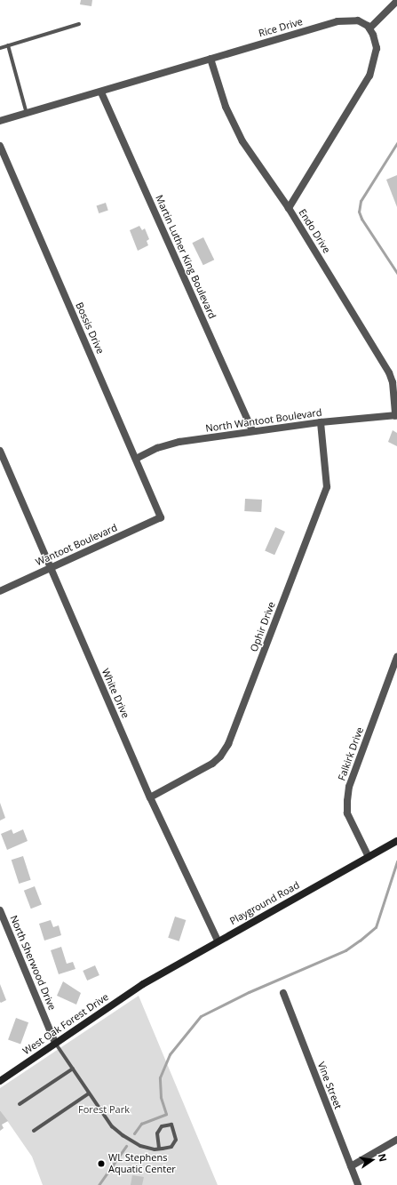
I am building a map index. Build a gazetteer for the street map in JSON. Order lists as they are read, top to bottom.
{
  "streets": {
    "main road": ["Playground Road", "West Oak Forest Drive"],
    "street": [
      "Rice Drive",
      "Endo Drive",
      "Martin Luther King Boulevard",
      "Bossis Drive",
      "North Wantoot Boulevard",
      "Wantoot Boulevard",
      "Ophir Drive",
      "White Drive",
      "Falkirk Drive",
      "North Sherwood Drive",
      "Vine Street"
    ]
  },
  "crossings": [
    ["Rice Drive", "Endo Drive"],
    ["Rice Drive", "Martin Luther King Boulevard"],
    ["Endo Drive", "North Wantoot Boulevard"],
    ["Martin Luther King Boulevard", "North Wantoot Boulevard"],
    ["Bossis Drive", "North Wantoot Boulevard"],
    ["Bossis Drive", "Wantoot Boulevard"],
    ["North Wantoot Boulevard", "Ophir Drive"],
    ["Wantoot Boulevard", "White Drive"],
    ["Ophir Drive", "White Drive"],
    ["White Drive", "Playground Road"],
    ["Falkirk Drive", "Playground Road"],
    ["Playground Road", "West Oak Forest Drive"],
    ["North Sherwood Drive", "West Oak Forest Drive"]
  ],
  "parks": ["Forest Park"],
  "places": ["WL Stephens Aquatic Center"],
  "north": "right"
}
